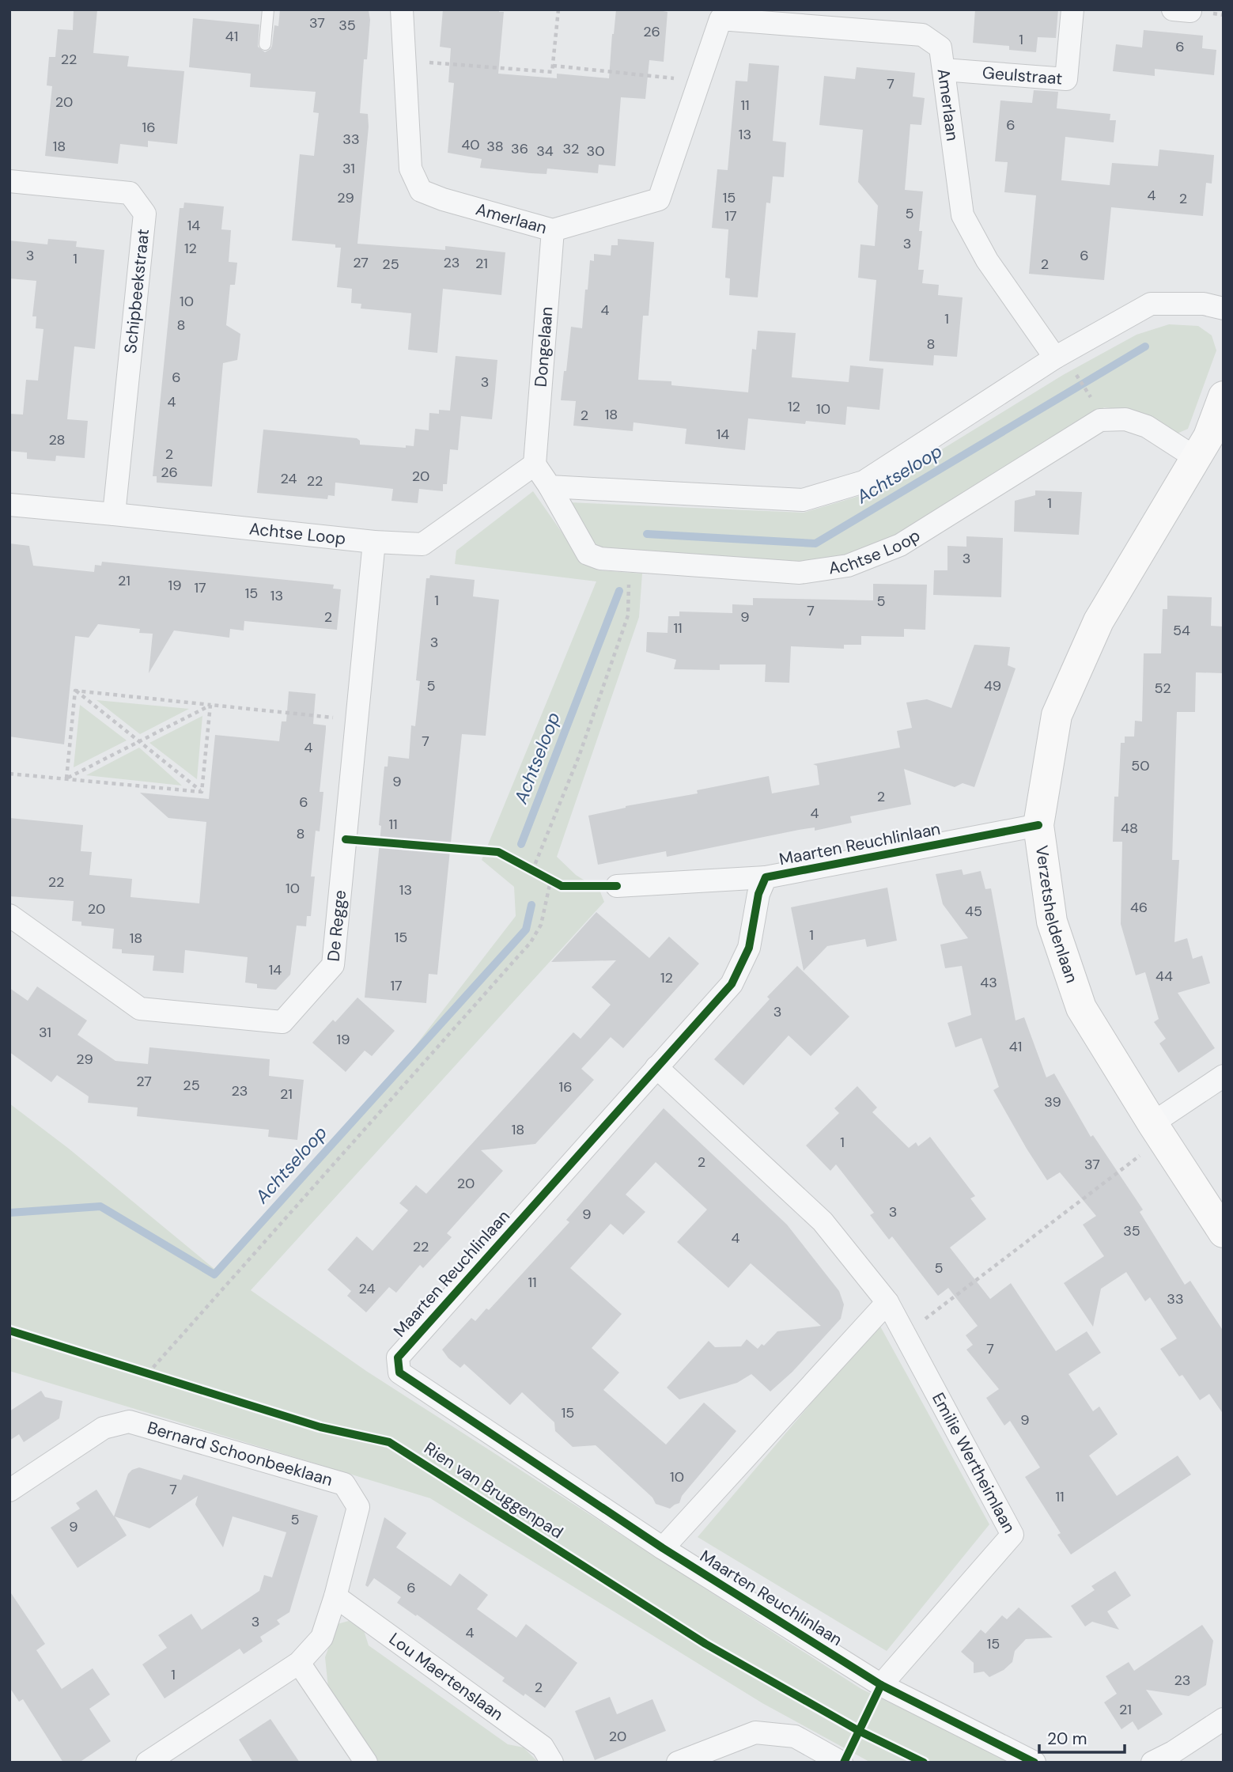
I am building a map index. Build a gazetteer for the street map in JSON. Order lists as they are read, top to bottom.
{
  "streets": {
    "street": [
      "Geulstraat",
      "Amerlaan",
      "Schipbeekstraat",
      "Dongelaan",
      "Achtse Loop",
      "Maarten Reuchlinlaan",
      "Verzetsheldenlaan",
      "De Regge",
      "Bernard Schoonbeeklaan",
      "Emilie Wertheimlaan",
      "Lou Maertenslaan"
    ],
    "cycle path": ["Rien van Bruggenpad"]
  },
  "crossings": [
    ["Geulstraat", "Amerlaan"],
    ["Amerlaan", "Dongelaan"],
    ["Schipbeekstraat", "Achtse Loop"],
    ["Dongelaan", "Achtse Loop"],
    ["Achtse Loop", "Verzetsheldenlaan"],
    ["Achtse Loop", "De Regge"],
    ["Maarten Reuchlinlaan", "Verzetsheldenlaan"],
    ["Maarten Reuchlinlaan", "Emilie Wertheimlaan"],
    ["Bernard Schoonbeeklaan", "Lou Maertenslaan"]
  ],
  "water": ["Achtseloop"],
  "house_numbers": [
    "37",
    "35",
    "26",
    "41",
    "1",
    "6",
    "22",
    "7",
    "20",
    "11",
    "6",
    "16",
    "13",
    "33",
    "40",
    "18",
    "38",
    "36",
    "32",
    "34",
    "30",
    "31",
    "4",
    "29",
    "15",
    "2",
    "5",
    "17",
    "14",
    "3",
    "12",
    "3",
    "6",
    "1",
    "27",
    "23",
    "21",
    "25",
    "2",
    "10",
    "4",
    "1",
    "8",
    "8",
    "6",
    "3",
    "4",
    "12",
    "10",
    "18",
    "2",
    "14",
    "28",
    "2",
    "26",
    "20",
    "24",
    "22",
    "1",
    "3",
    "21",
    "19",
    "17",
    "15",
    "13",
    "1",
    "5",
    "7",
    "2",
    "9",
    "11",
    "54",
    "3",
    "5",
    "49",
    "52",
    "7",
    "4",
    "50",
    "9",
    "2",
    "6",
    "4",
    "11",
    "48",
    "8",
    "22",
    "10",
    "13",
    "46",
    "20",
    "45",
    "1",
    "15",
    "18",
    "14",
    "44",
    "12",
    "43",
    "17",
    "3",
    "31",
    "19",
    "41",
    "29",
    "27",
    "25",
    "16",
    "23",
    "21",
    "39",
    "18",
    "1",
    "2",
    "37",
    "20",
    "3",
    "9",
    "35",
    "4",
    "22",
    "5",
    "11",
    "24",
    "33",
    "7",
    "15",
    "9",
    "10",
    "7",
    "11",
    "5",
    "9",
    "6",
    "3",
    "4",
    "15",
    "1",
    "23",
    "2",
    "21",
    "20"
  ],
  "scale_bar": "20 m"
}
